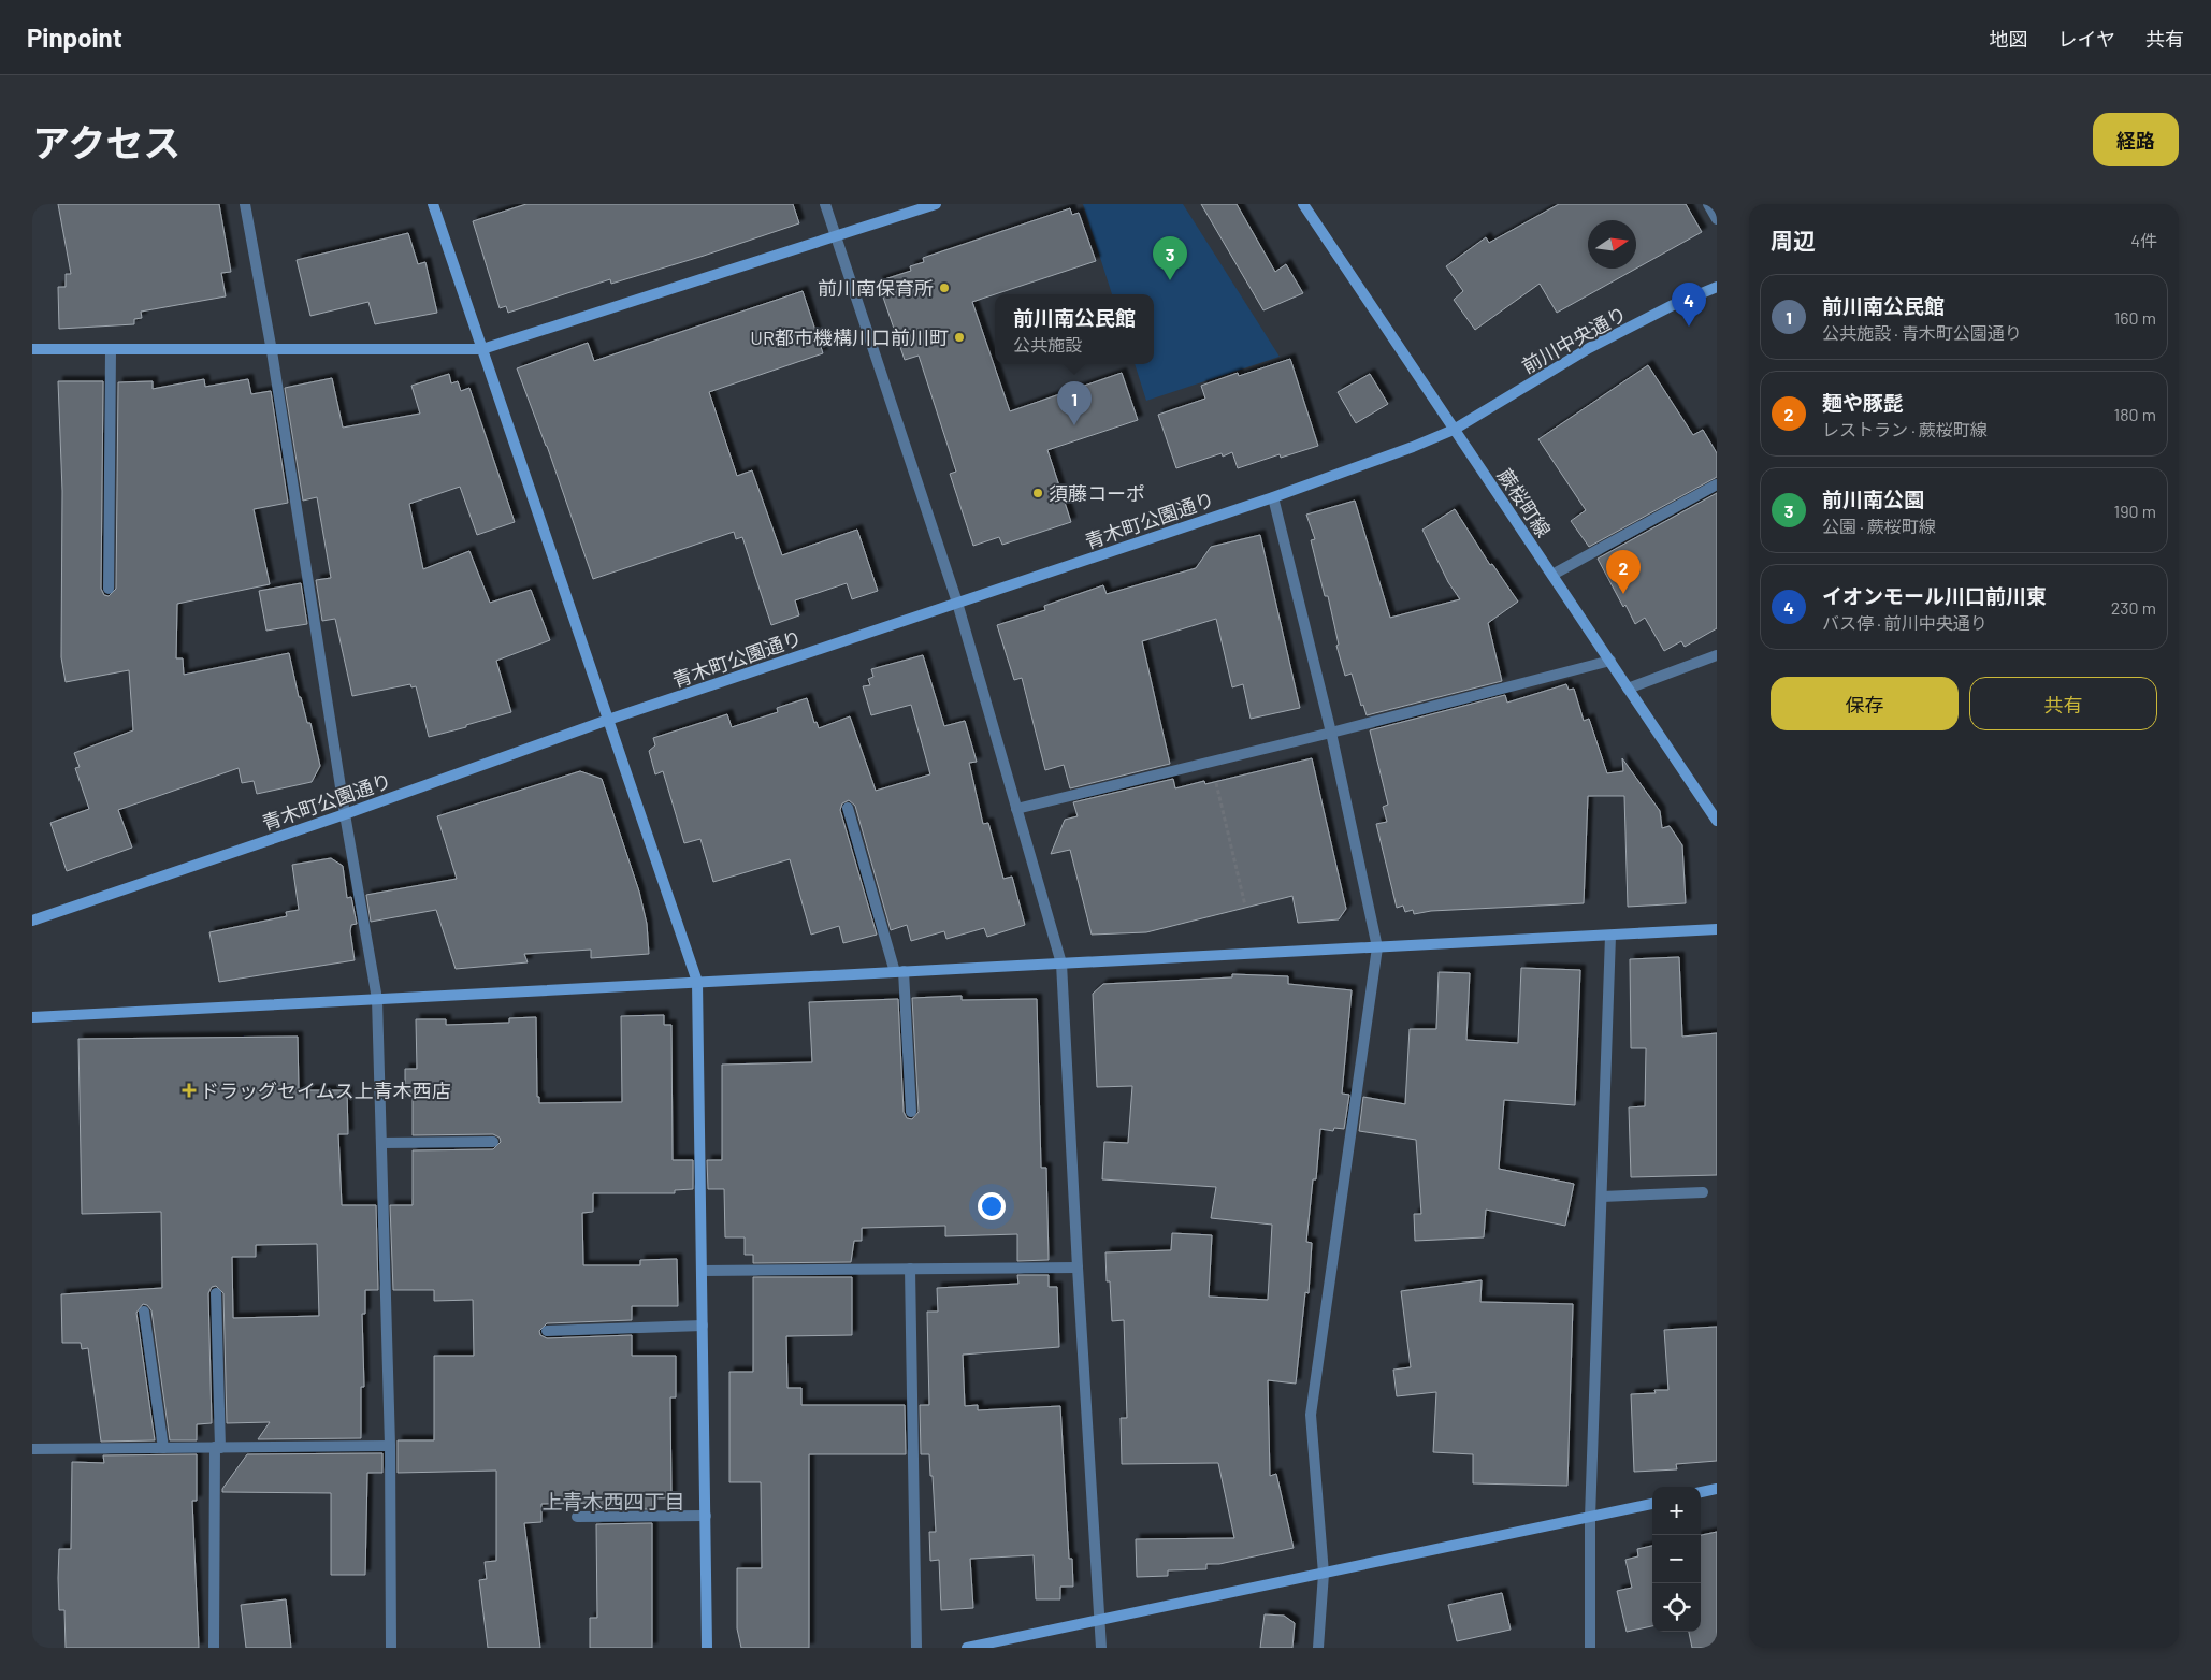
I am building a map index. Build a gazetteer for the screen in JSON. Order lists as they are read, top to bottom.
{
  "streets": {
    "street": ["前川中央通り", "蕨桜町線", "青木町公園通り"]
  },
  "crossings": [
    ["前川中央通り", "蕨桜町線"],
    ["前川中央通り", "青木町公園通り"],
    ["蕨桜町線", "青木町公園通り"]
  ],
  "districts": ["上青木西四丁目"],
  "places": {
    "other": ["前川南保育所", "UR都市機構川口前川町", "須藤コーポ"],
    "health": ["ドラッグセイムス上青木西店"]
  },
  "north": "right",
  "page": {
    "header": "Pinpoint",
    "nav": ["地図", "レイヤ", "共有"],
    "title": "アクセス",
    "buttons": [
      "経路",
      ["保存", "共有"]
    ],
    "heading": ["周辺", "4件"],
    "pins": [
      "3",
      "4",
      "1",
      "2"
    ],
    "list": [
      {
        "mark": "1",
        "name": "前川南公民館",
        "note": "公共施設 · 青木町公園通り",
        "value": "160 m"
      },
      {
        "mark": "2",
        "name": "麺や豚髭",
        "note": "レストラン · 蕨桜町線",
        "value": "180 m"
      },
      {
        "mark": "3",
        "name": "前川南公園",
        "note": "公園 · 蕨桜町線",
        "value": "190 m"
      },
      {
        "mark": "4",
        "name": "イオンモール川口前川東",
        "note": "バス停 · 前川中央通り",
        "value": "230 m"
      }
    ],
    "popup": ["前川南公民館", "公共施設"],
    "map_buttons": ["+", "−"]
  }
}
